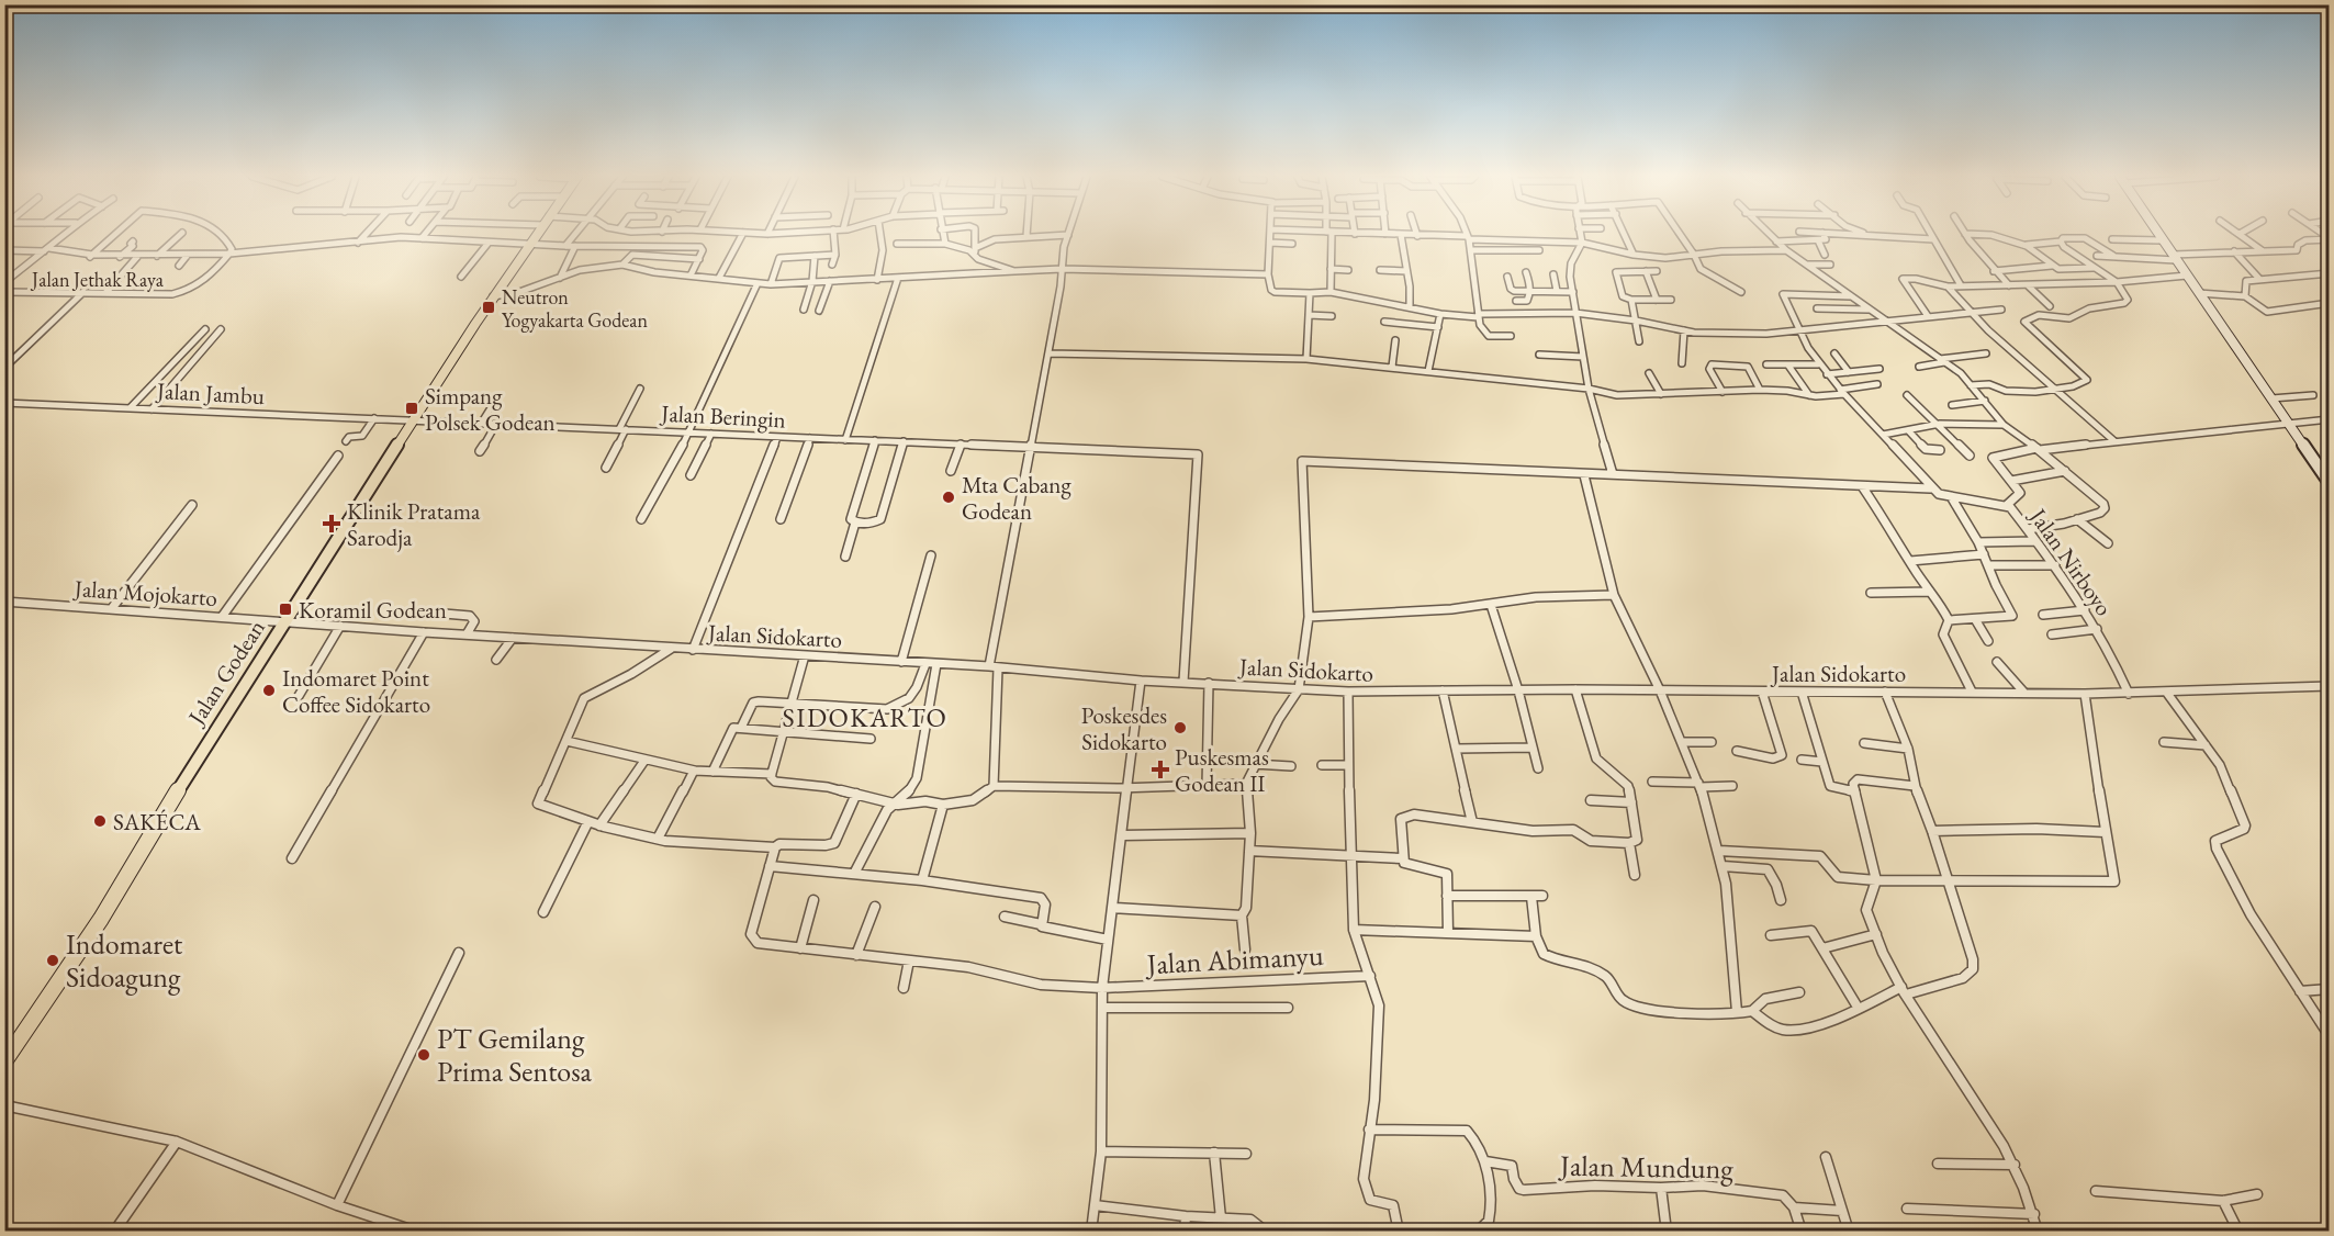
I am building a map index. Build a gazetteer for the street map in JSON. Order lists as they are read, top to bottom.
{
  "streets": {
    "main road": ["Jalan Godean"],
    "street": [
      "Jalan Jethak Raya",
      "Jalan Jambu",
      "Jalan Beringin",
      "Jalan Nirboyo",
      "Jalan Mojokarto",
      "Jalan Sidokarto",
      "Jalan Abimanyu",
      "Jalan Mundung"
    ]
  },
  "crossings": [
    ["Jalan Jambu", "Jalan Beringin"],
    ["Jalan Jambu", "Jalan Godean"],
    ["Jalan Beringin", "Jalan Godean"],
    ["Jalan Nirboyo", "Jalan Sidokarto"],
    ["Jalan Mojokarto", "Jalan Sidokarto"],
    ["Jalan Mojokarto", "Jalan Godean"],
    ["Jalan Sidokarto", "Jalan Godean"]
  ],
  "districts": ["SIDOKARTO"],
  "places": {
    "transit": ["Neutron Yogyakarta Godean", "Simpang Polsek Godean", "Koramil Godean"],
    "other": [
      "Mta Cabang Godean",
      "Indomaret Point Coffee Sidokarto",
      "Poskesdes Sidokarto",
      "SAKÉCA",
      "Indomaret Sidoagung",
      "PT Gemilang Prima Sentosa"
    ],
    "health": ["Klinik Pratama Sarodja", "Puskesmas Godean II"]
  }
}
